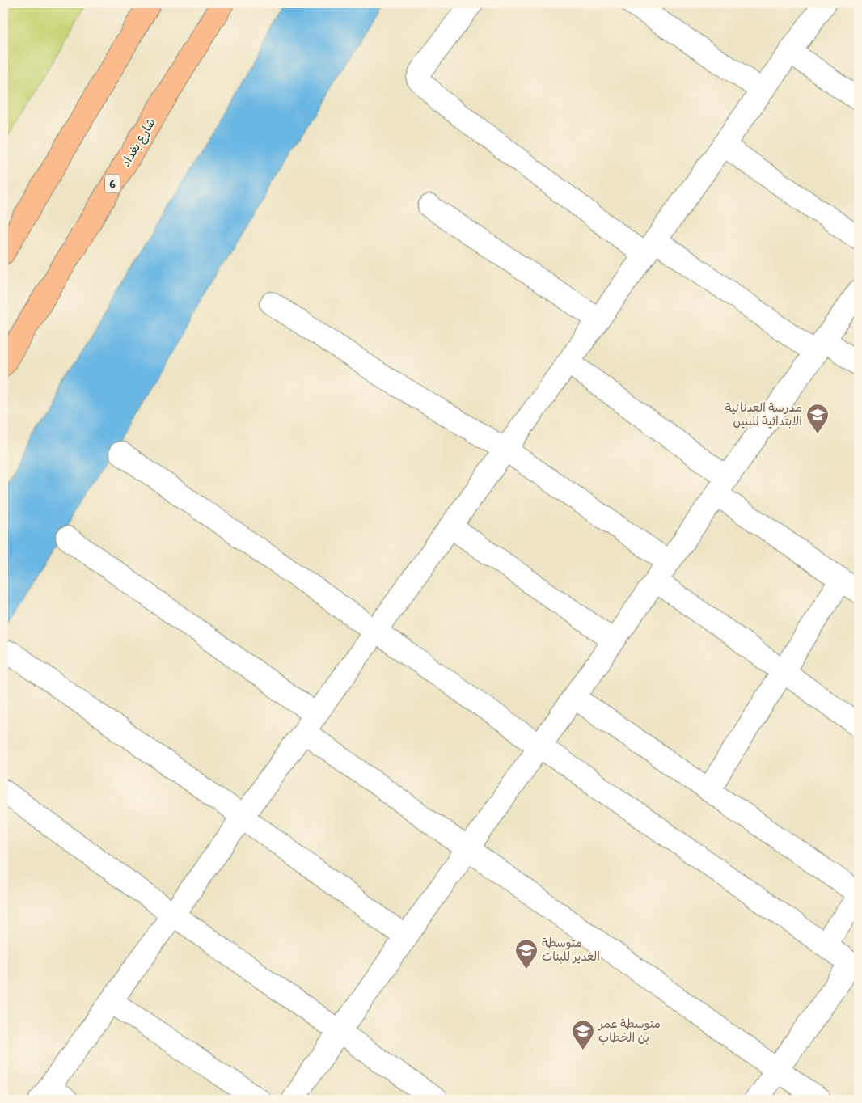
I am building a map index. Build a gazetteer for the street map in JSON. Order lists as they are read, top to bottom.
{
  "streets": {
    "highway": ["شارع بغداد", "6"]
  },
  "places": {
    "school or university": ["مدرسة العدنانية الابتدائية للبنين", "متوسطة الغدير للبنات", "متوسطة عمر بن الخطاب"]
  }
}
